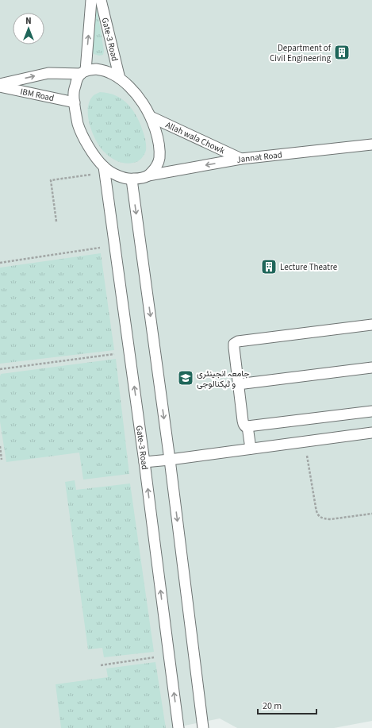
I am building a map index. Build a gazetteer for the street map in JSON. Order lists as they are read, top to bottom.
{
  "streets": {
    "lane": [
      "Gate-3 Road",
      "IBM Road",
      "Allah wala Chowk",
      "Jannat Road"
    ]
  },
  "crossings": [
    ["Gate-3 Road", "IBM Road"],
    ["Gate-3 Road", "Allah wala Chowk"],
    ["Gate-3 Road", "Jannat Road"],
    ["IBM Road", "Allah wala Chowk"],
    ["IBM Road", "Jannat Road"],
    ["Allah wala Chowk", "Jannat Road"]
  ],
  "one_way": ["Jannat Road"],
  "places": {
    "building": ["Department of Civil Engineering", "Lecture Theatre"],
    "school or university": ["جامعہ انجینئری و ٹیکنالوجی"]
  },
  "scale_bar": "20 m",
  "north": "top"
}
